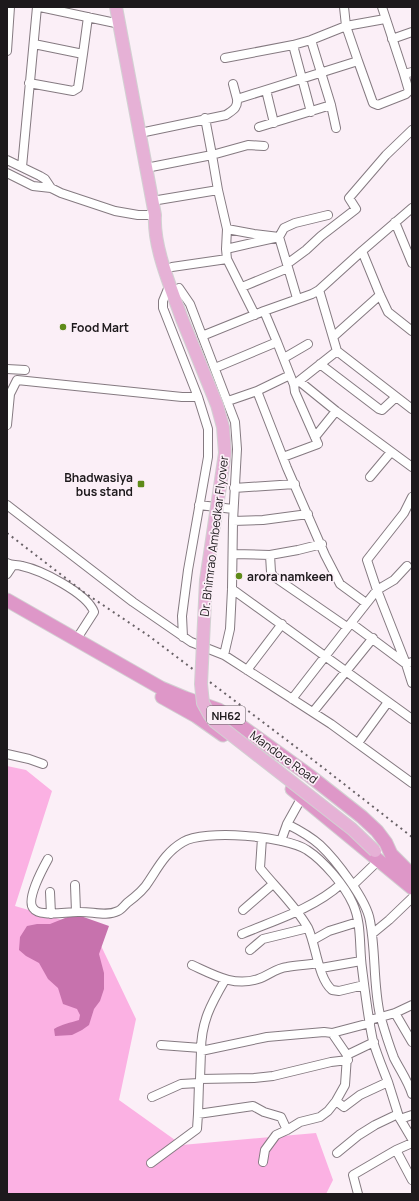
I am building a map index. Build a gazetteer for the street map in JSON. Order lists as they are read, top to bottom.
{
  "streets": {
    "highway": ["NH62", "Mandore Road"],
    "main road": ["Dr. Bhimrao Ambedkar Flyover"]
  },
  "crossings": [
    ["Dr. Bhimrao Ambedkar Flyover", "Mandore Road"]
  ],
  "places": {
    "other": ["Food Mart", "arora namkeen"],
    "transit": ["Bhadwasiya bus stand"]
  }
}
